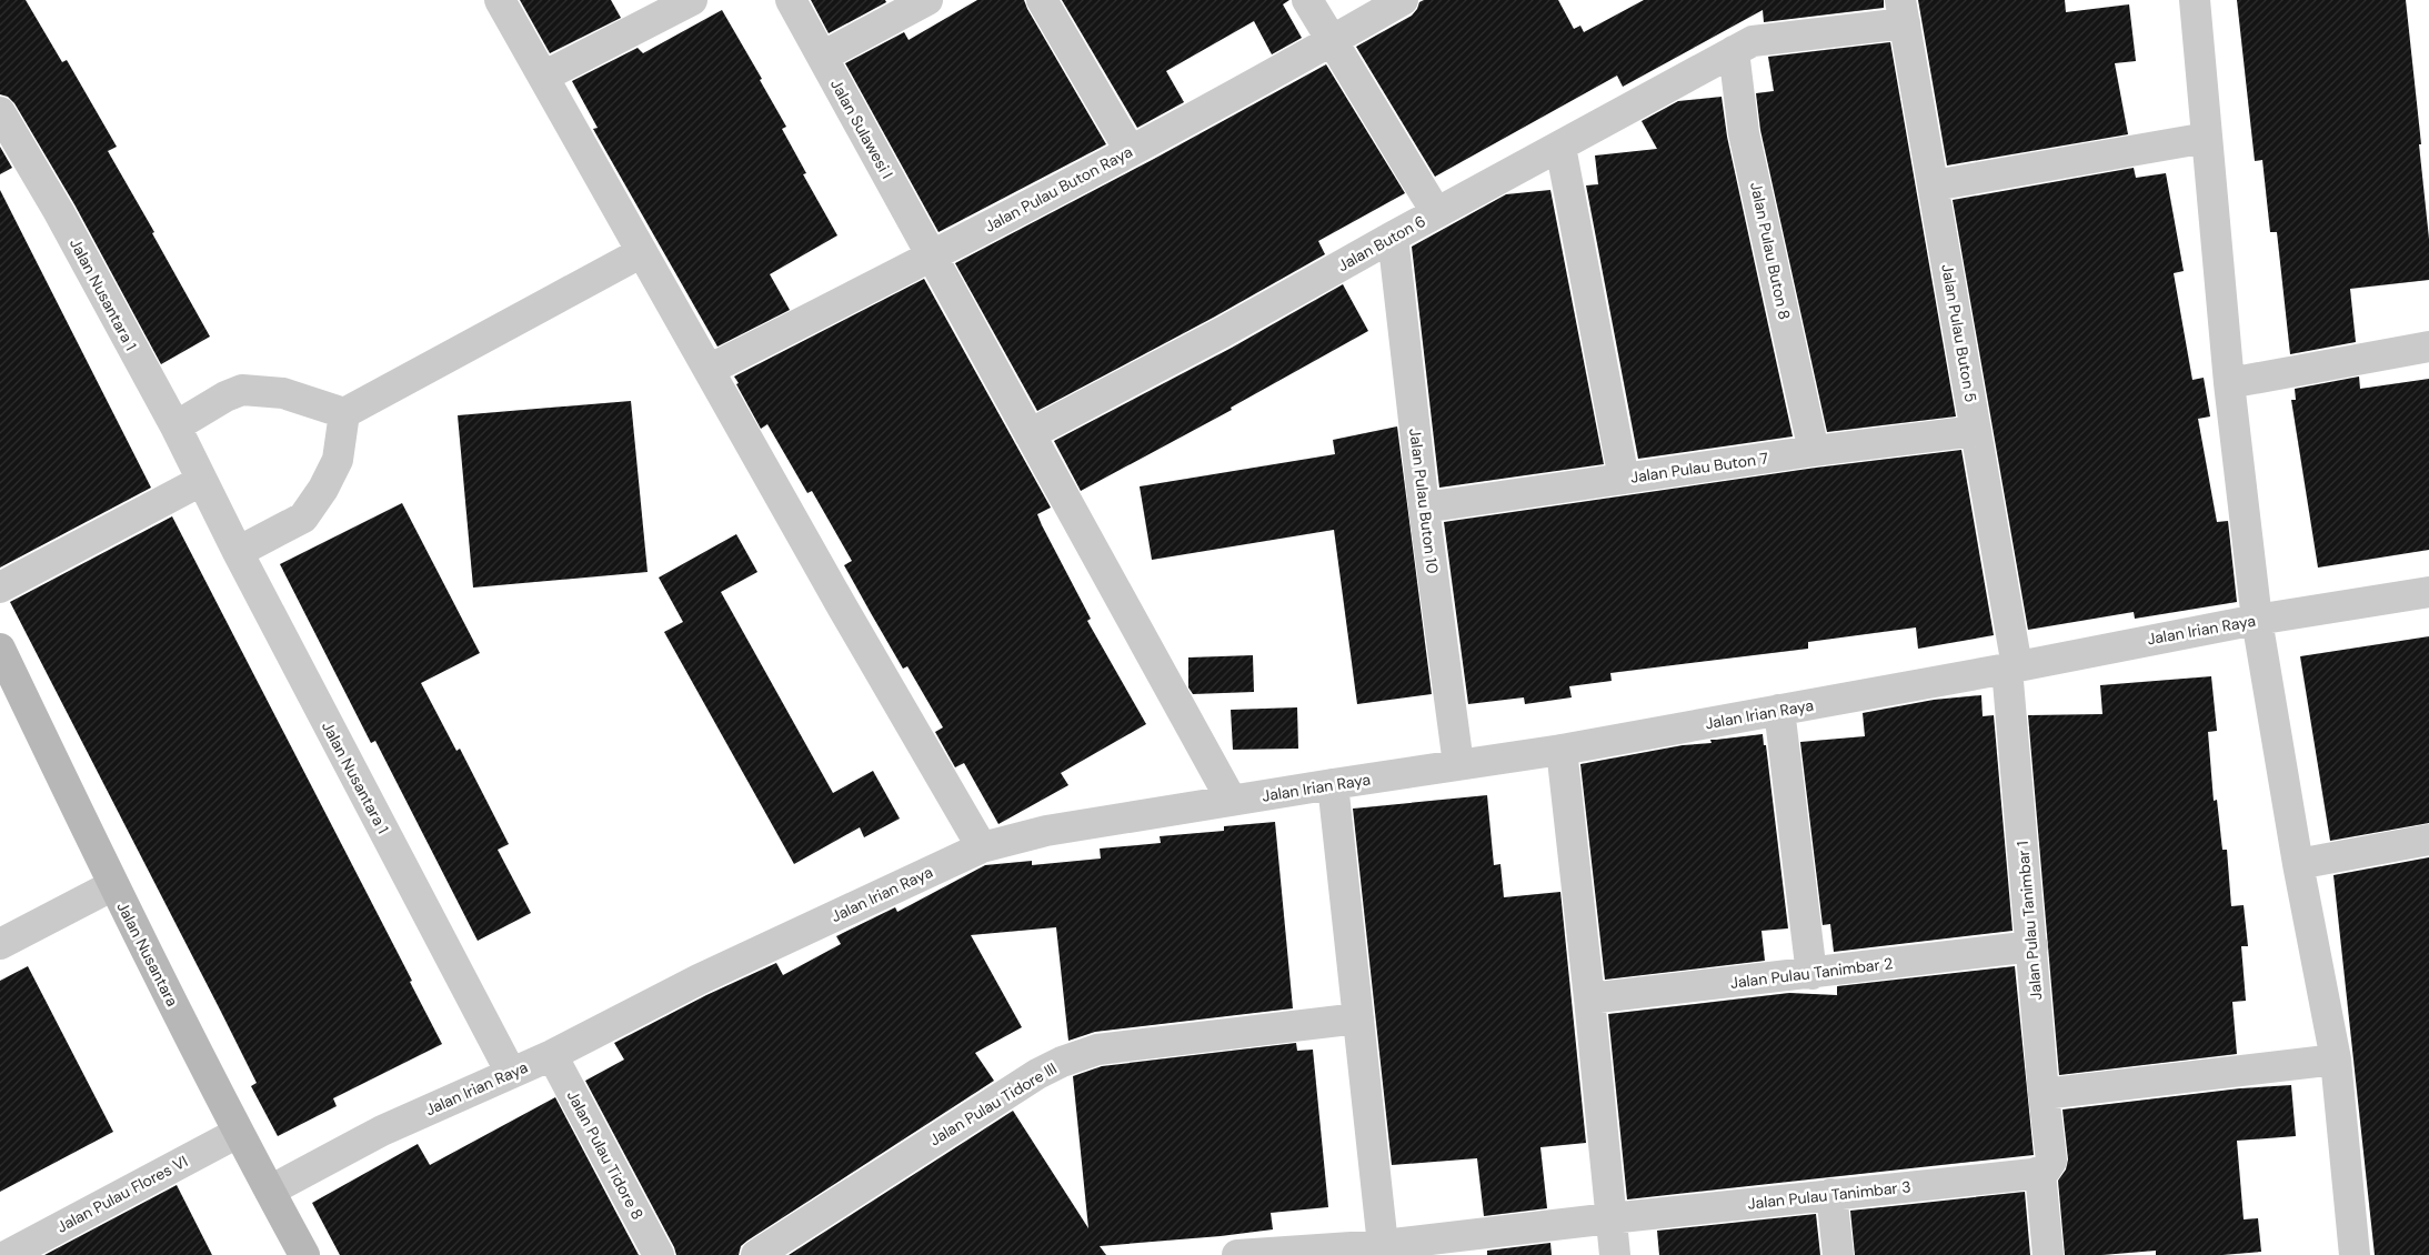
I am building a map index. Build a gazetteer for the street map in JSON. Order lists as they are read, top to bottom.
{
  "streets": {
    "street": [
      "Jalan Sulawesi I",
      "Jalan Pulau Buton Raya",
      "Jalan Buton 6",
      "Jalan Pulau Buton 8",
      "Jalan Nusantara 1",
      "Jalan Pulau Buton 5",
      "Jalan Pulau Buton 7",
      "Jalan Pulau Buton 10",
      "Jalan Irian Raya",
      "Jalan Pulau Tanimbar 1",
      "Jalan Nusantara",
      "Jalan Pulau Tanimbar 2",
      "Jalan Pulau Tidore III",
      "Jalan Pulau Tidore 8",
      "Jalan Pulau Flores VI",
      "Jalan Pulau Tanimbar 3"
    ]
  },
  "crossings": [
    ["Jalan Sulawesi I", "Jalan Pulau Buton Raya"],
    ["Jalan Sulawesi I", "Jalan Buton 6"],
    ["Jalan Sulawesi I", "Jalan Irian Raya"],
    ["Jalan Buton 6", "Jalan Pulau Buton 8"],
    ["Jalan Buton 6", "Jalan Pulau Buton 5"],
    ["Jalan Buton 6", "Jalan Pulau Buton 10"],
    ["Jalan Pulau Buton 8", "Jalan Pulau Buton 7"],
    ["Jalan Nusantara 1", "Jalan Irian Raya"],
    ["Jalan Pulau Buton 5", "Jalan Pulau Buton 7"],
    ["Jalan Pulau Buton 5", "Jalan Irian Raya"],
    ["Jalan Pulau Buton 5", "Jalan Pulau Tanimbar 1"],
    ["Jalan Pulau Buton 7", "Jalan Pulau Buton 10"],
    ["Jalan Pulau Buton 10", "Jalan Irian Raya"],
    ["Jalan Irian Raya", "Jalan Pulau Tanimbar 1"],
    ["Jalan Irian Raya", "Jalan Nusantara"],
    ["Jalan Irian Raya", "Jalan Pulau Tidore 8"],
    ["Jalan Pulau Tanimbar 1", "Jalan Pulau Tanimbar 2"],
    ["Jalan Pulau Tanimbar 1", "Jalan Pulau Tanimbar 3"],
    ["Jalan Nusantara", "Jalan Pulau Flores VI"]
  ]
}
